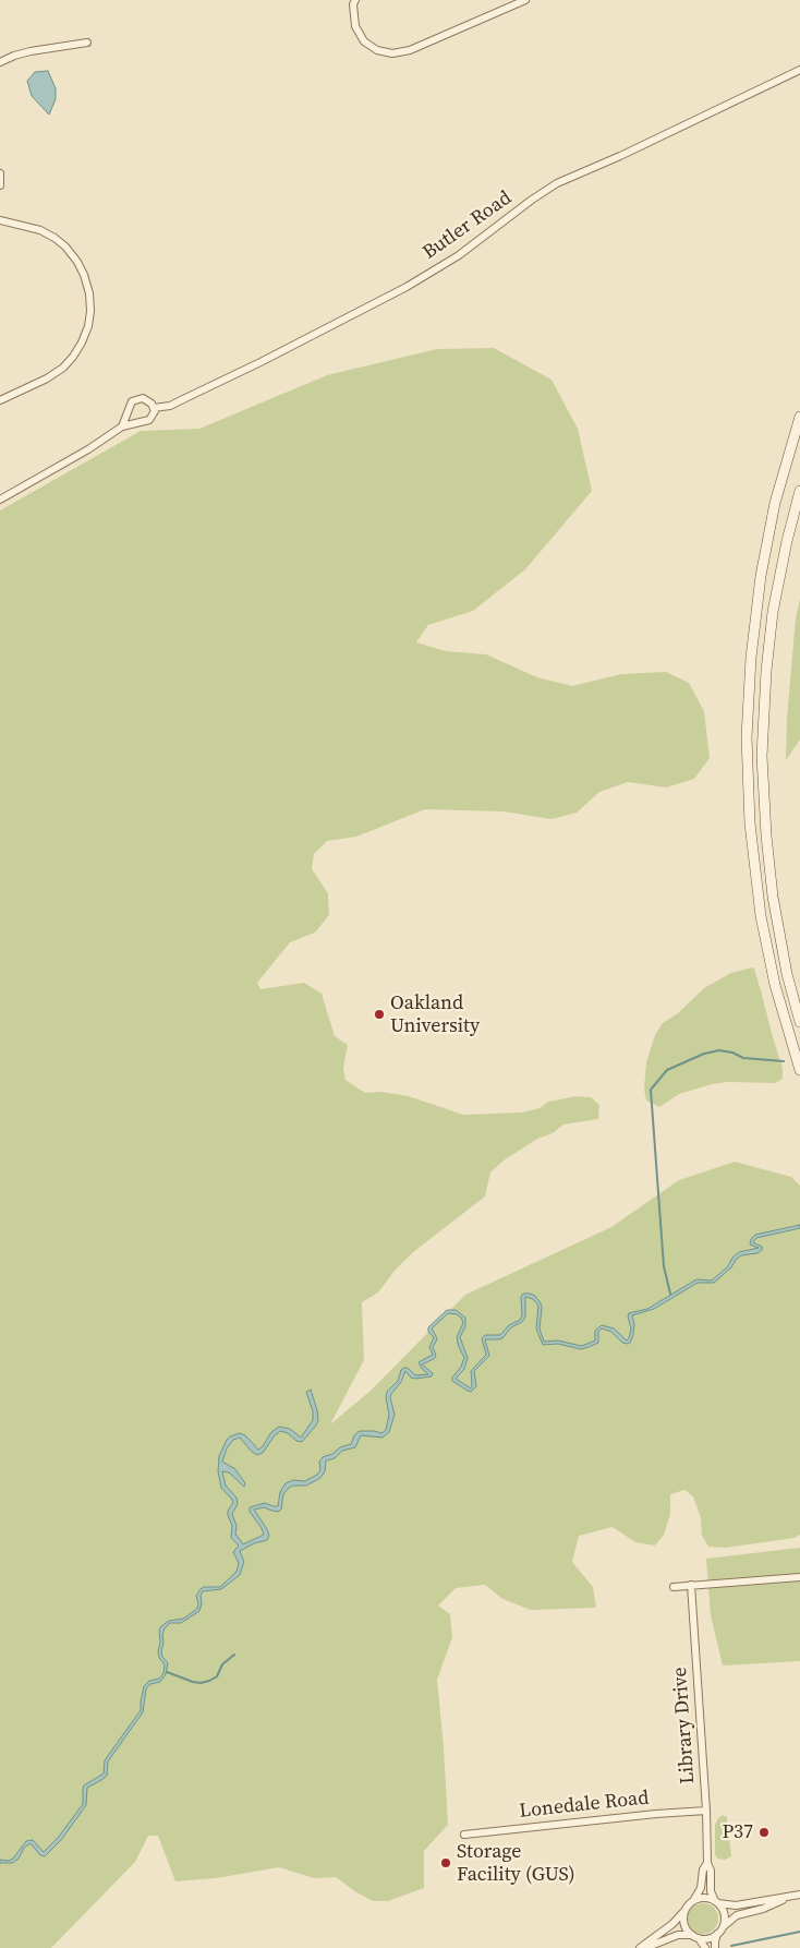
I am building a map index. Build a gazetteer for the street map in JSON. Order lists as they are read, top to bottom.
{
  "streets": {
    "street": ["Butler Road", "Library Drive", "Lonedale Road"]
  },
  "crossings": [
    ["Library Drive", "Lonedale Road"]
  ],
  "places": ["Oakland University", "P37", "Storage Facility (GUS)"]
}
